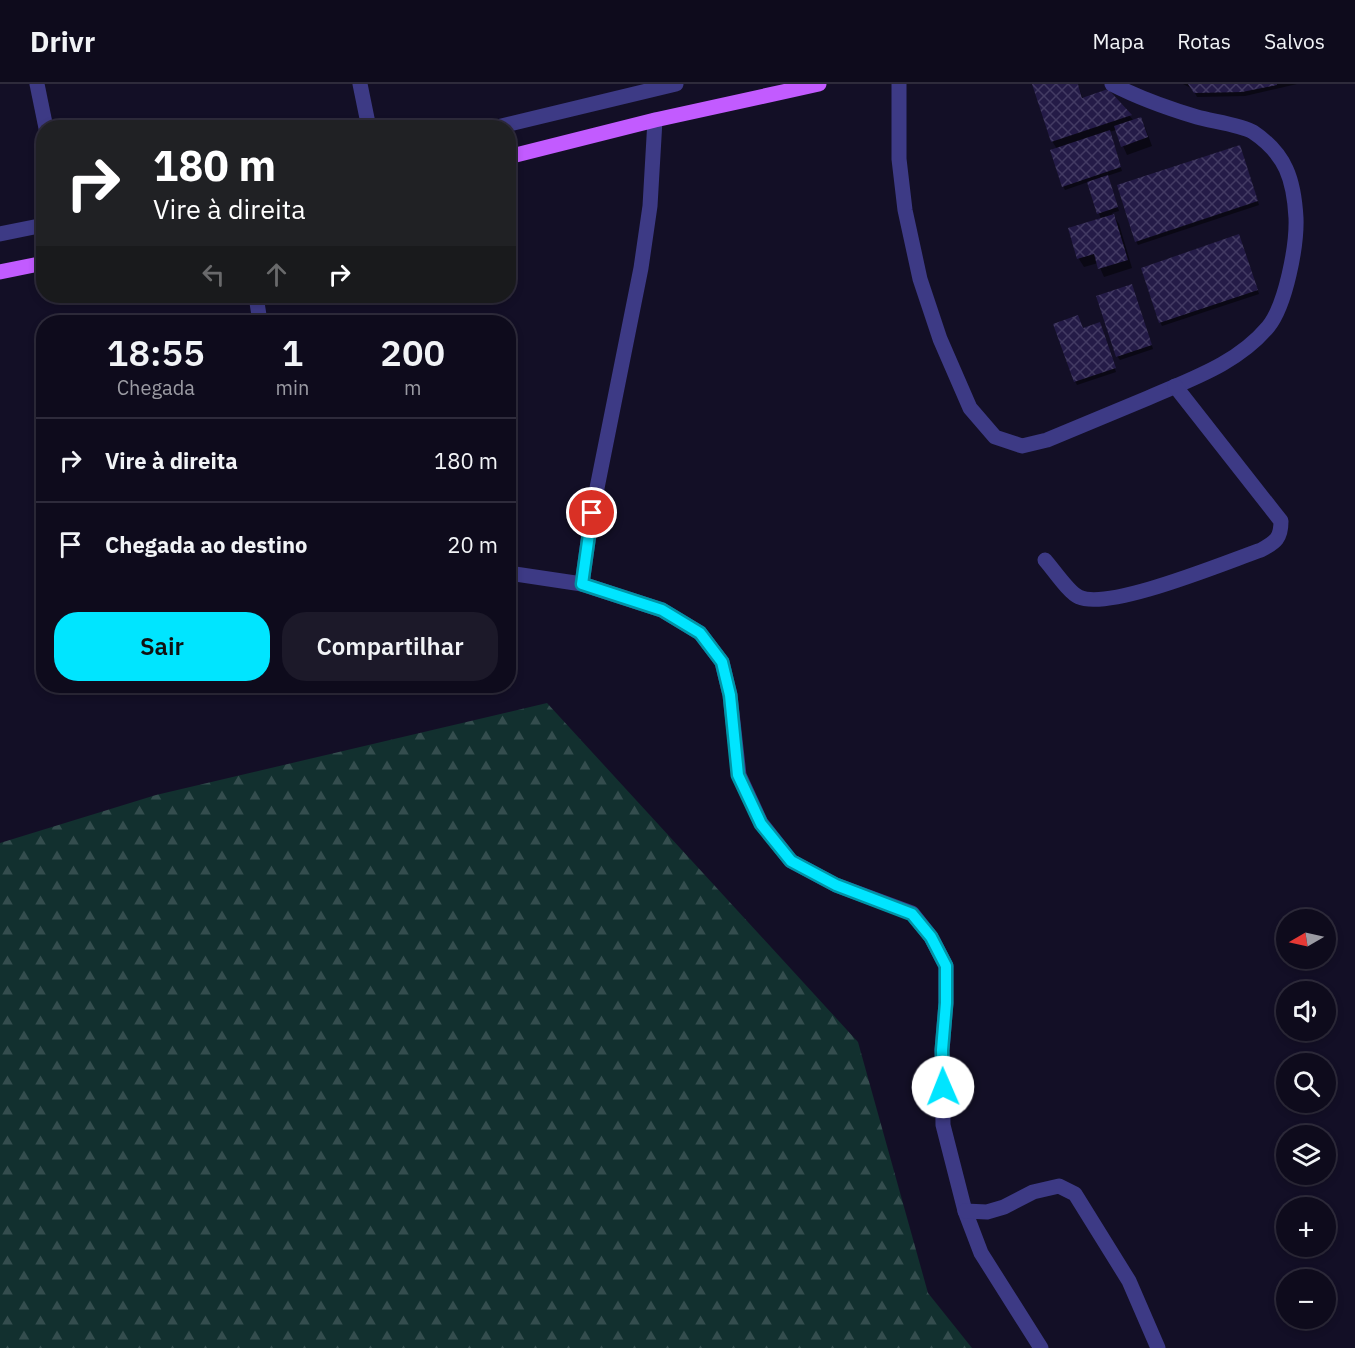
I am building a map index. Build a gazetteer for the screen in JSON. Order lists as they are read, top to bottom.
{
  "north": "left",
  "page": {
    "header": "Drivr",
    "nav": ["Mapa", "Rotas", "Salvos"],
    "turn": ["180 m", "Vire à direita"],
    "eta": [
      "18:55",
      "Chegada",
      "1",
      "min",
      "200",
      "m"
    ],
    "list": [
      {
        "name": "Vire à direita",
        "value": "180 m"
      },
      {
        "name": "Chegada ao destino",
        "value": "20 m"
      }
    ],
    "buttons": ["Sair", "Compartilhar"],
    "map_buttons": ["+", "−"]
  }
}
